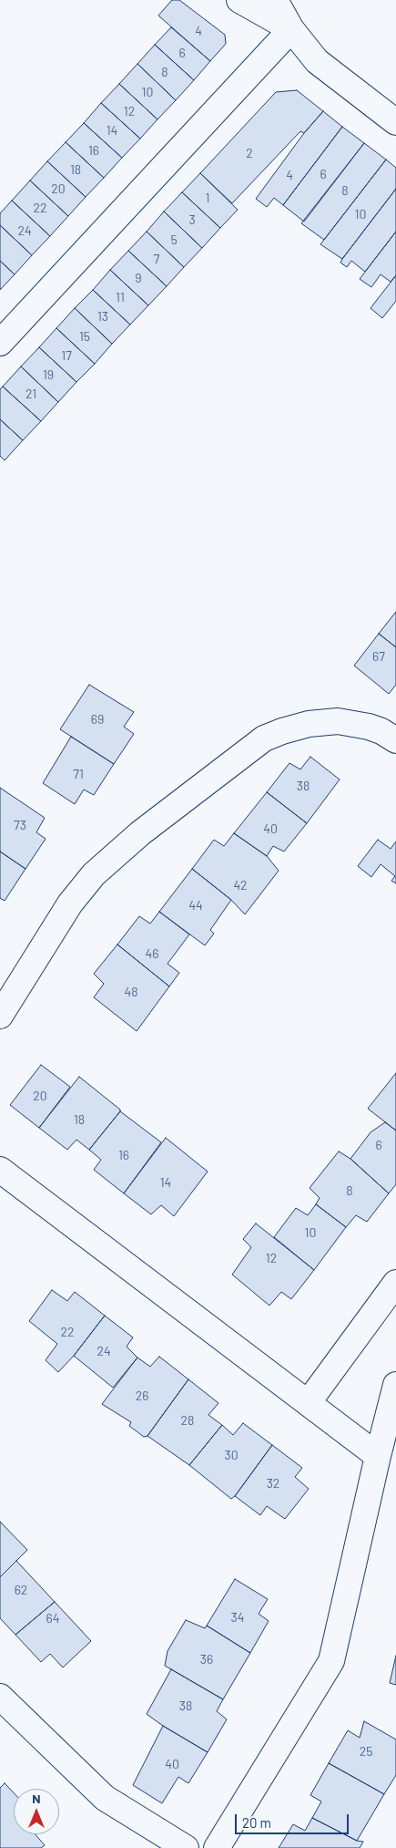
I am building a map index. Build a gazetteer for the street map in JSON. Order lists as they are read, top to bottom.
{
  "house_numbers": [
    "4",
    "6",
    "8",
    "10",
    "12",
    "14",
    "16",
    "2",
    "18",
    "6",
    "4",
    "20",
    "8",
    "1",
    "22",
    "10",
    "3",
    "24",
    "5",
    "7",
    "9",
    "11",
    "13",
    "15",
    "17",
    "19",
    "21",
    "67",
    "69",
    "71",
    "38",
    "73",
    "40",
    "42",
    "44",
    "46",
    "48",
    "20",
    "18",
    "6",
    "16",
    "14",
    "8",
    "10",
    "12",
    "22",
    "24",
    "26",
    "28",
    "30",
    "32",
    "62",
    "34",
    "64",
    "36",
    "38",
    "25",
    "40"
  ],
  "scale_bar": "20 m",
  "north": "top"
}
